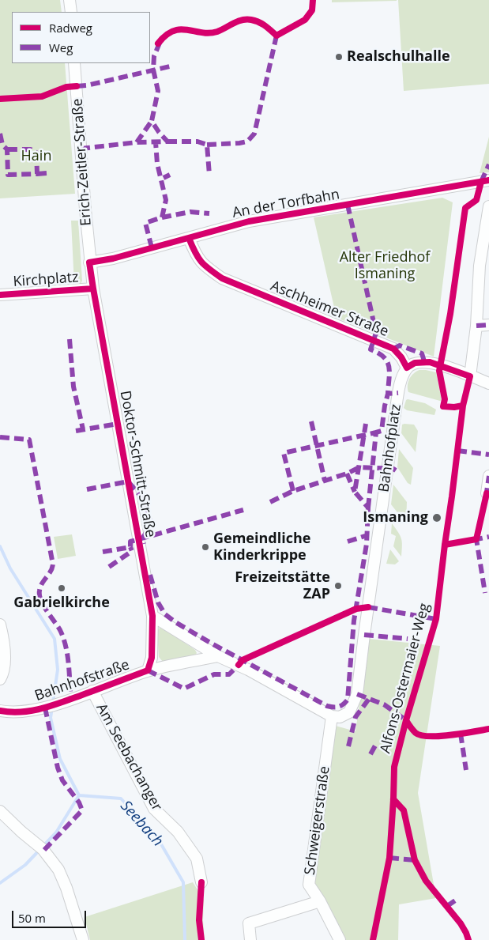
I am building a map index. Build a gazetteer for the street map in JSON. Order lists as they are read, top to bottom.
{
  "streets": {
    "street": [
      "Erich-Zeitler-Straße",
      "An der Torfbahn",
      "Kirchplatz",
      "Aschheimer Straße",
      "Bahnhofplatz",
      "Doktor-Schmitt-Straße",
      "Bahnhofstraße",
      "Am Seebachanger",
      "Schweigerstraße"
    ],
    "cycle path": ["Alfons-Ostermaier-Weg"]
  },
  "crossings": [
    ["Erich-Zeitler-Straße", "An der Torfbahn"],
    ["Erich-Zeitler-Straße", "Doktor-Schmitt-Straße"],
    ["An der Torfbahn", "Aschheimer Straße"],
    ["An der Torfbahn", "Doktor-Schmitt-Straße"],
    ["Kirchplatz", "Doktor-Schmitt-Straße"],
    ["Aschheimer Straße", "Bahnhofplatz"],
    ["Bahnhofplatz", "Schweigerstraße"],
    ["Doktor-Schmitt-Straße", "Bahnhofstraße"],
    ["Bahnhofstraße", "Am Seebachanger"]
  ],
  "water": ["Seebach"],
  "parks": ["Hain", "Alter Friedhof Ismaning"],
  "places": [
    "Realschulhalle",
    "Ismaning",
    "Gemeindliche Kinderkrippe",
    "Freizeitstätte ZAP",
    "Gabrielkirche"
  ],
  "legend": ["Radweg", "Weg"],
  "scale_bar": "50 m"
}
